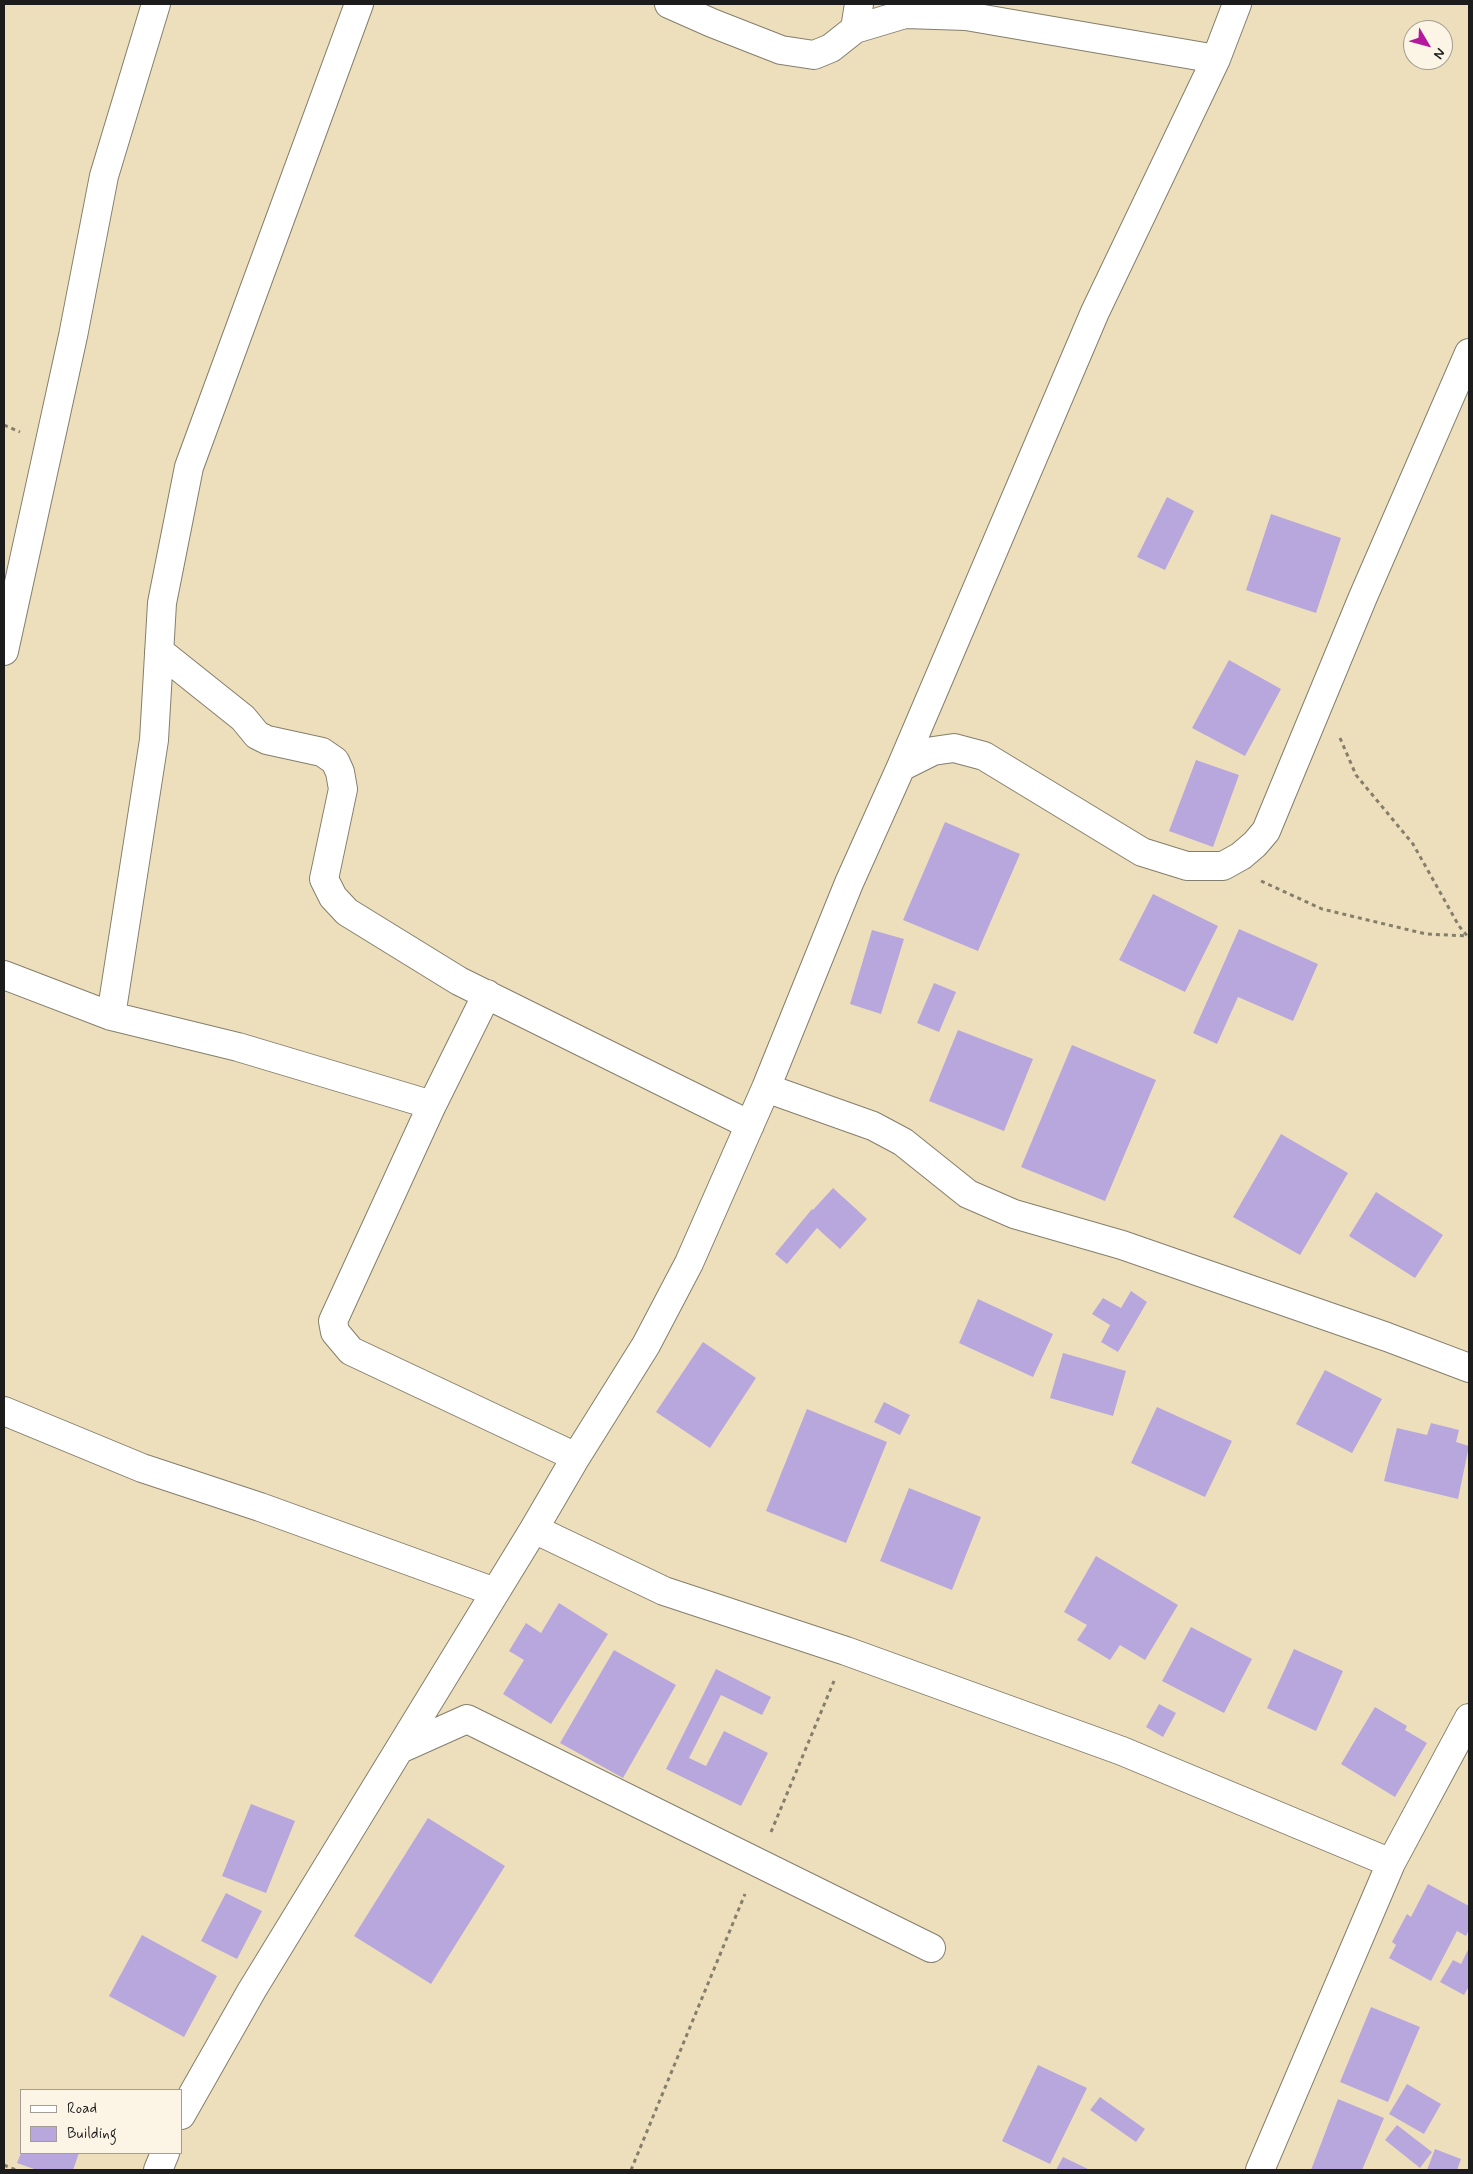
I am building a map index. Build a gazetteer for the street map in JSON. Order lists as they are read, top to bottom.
{
  "legend": ["Road", "Building"],
  "north": "bottom right"
}
